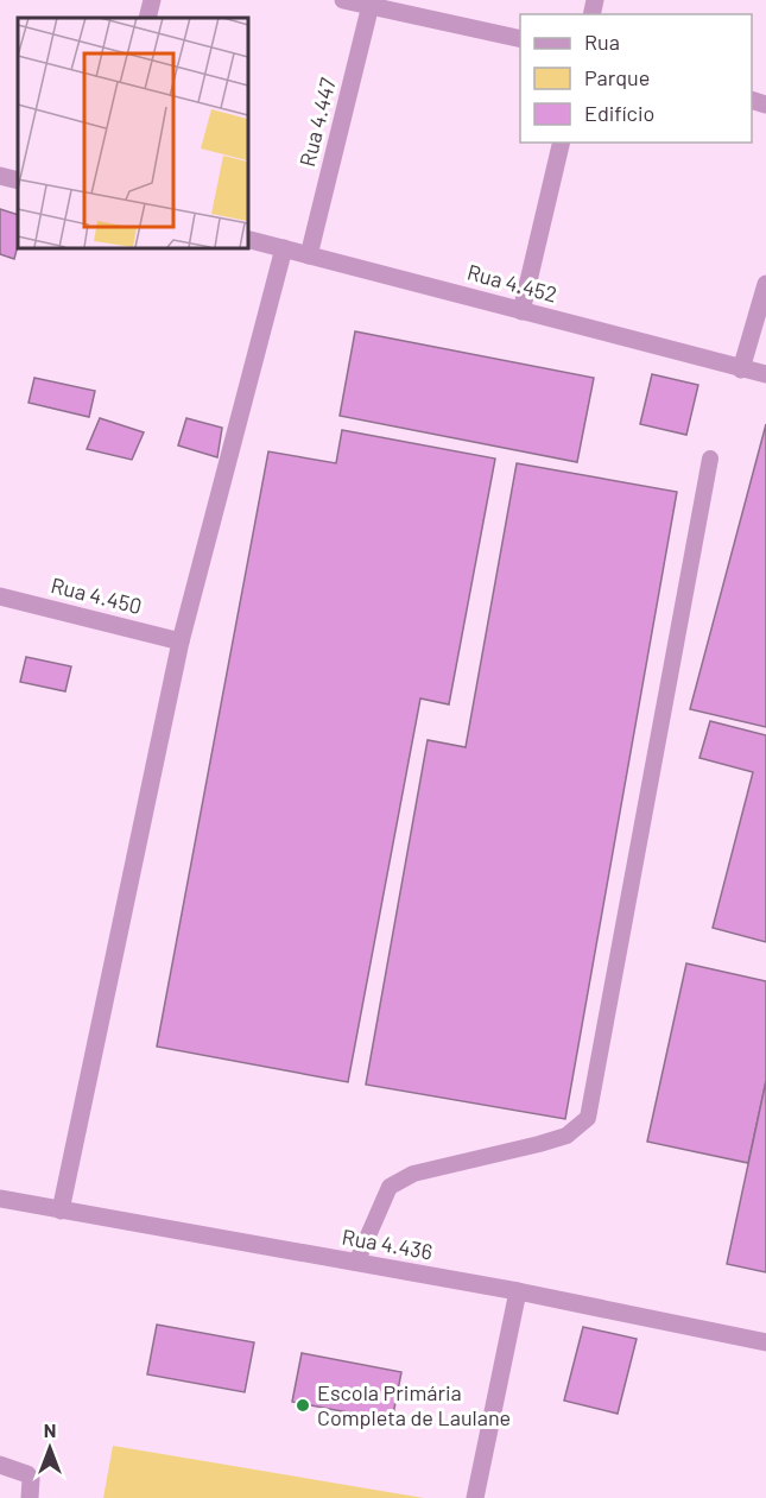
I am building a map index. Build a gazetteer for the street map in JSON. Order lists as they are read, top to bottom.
{
  "streets": {
    "street": [
      "Rua 4.447",
      "Rua 4.452",
      "Rua 4.450",
      "Rua 4.436"
    ]
  },
  "crossings": [
    ["Rua 4.447", "Rua 4.452"]
  ],
  "places": ["Escola Primária Completa de Laulane"],
  "legend": ["Rua", "Parque", "Edifício"],
  "north": "top"
}
